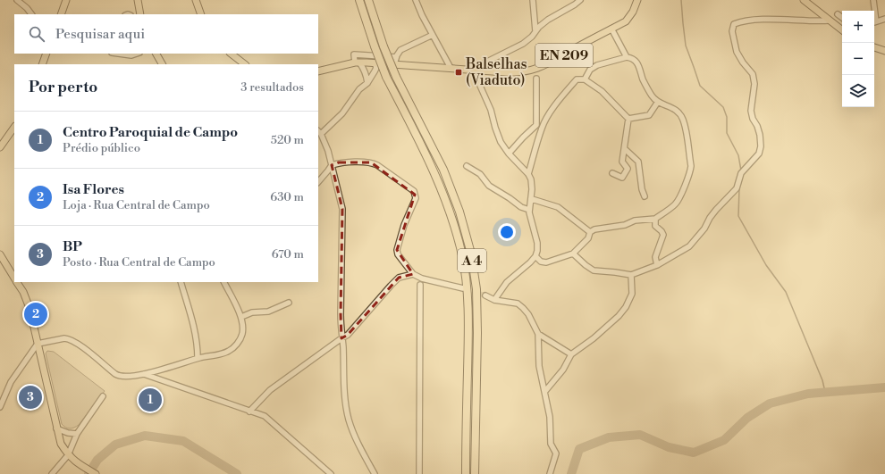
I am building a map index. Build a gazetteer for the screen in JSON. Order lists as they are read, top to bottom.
{
  "streets": {
    "highway": ["A 4"],
    "main road": ["EN 209"]
  },
  "places": {
    "transit": ["Balselhas (Viaduto)"]
  },
  "page": {
    "map_buttons": ["+", "−"],
    "search": "Pesquisar aqui",
    "heading": ["Por perto", "3 resultados"],
    "list": [
      {
        "mark": "1",
        "name": "Centro Paroquial de Campo",
        "note": "Prédio público",
        "value": "520 m"
      },
      {
        "mark": "2",
        "name": "Isa Flores",
        "note": "Loja · Rua Central de Campo",
        "value": "630 m"
      },
      {
        "mark": "3",
        "name": "BP",
        "note": "Posto · Rua Central de Campo",
        "value": "670 m"
      }
    ],
    "pins": ["2", "3", "1"]
  }
}
